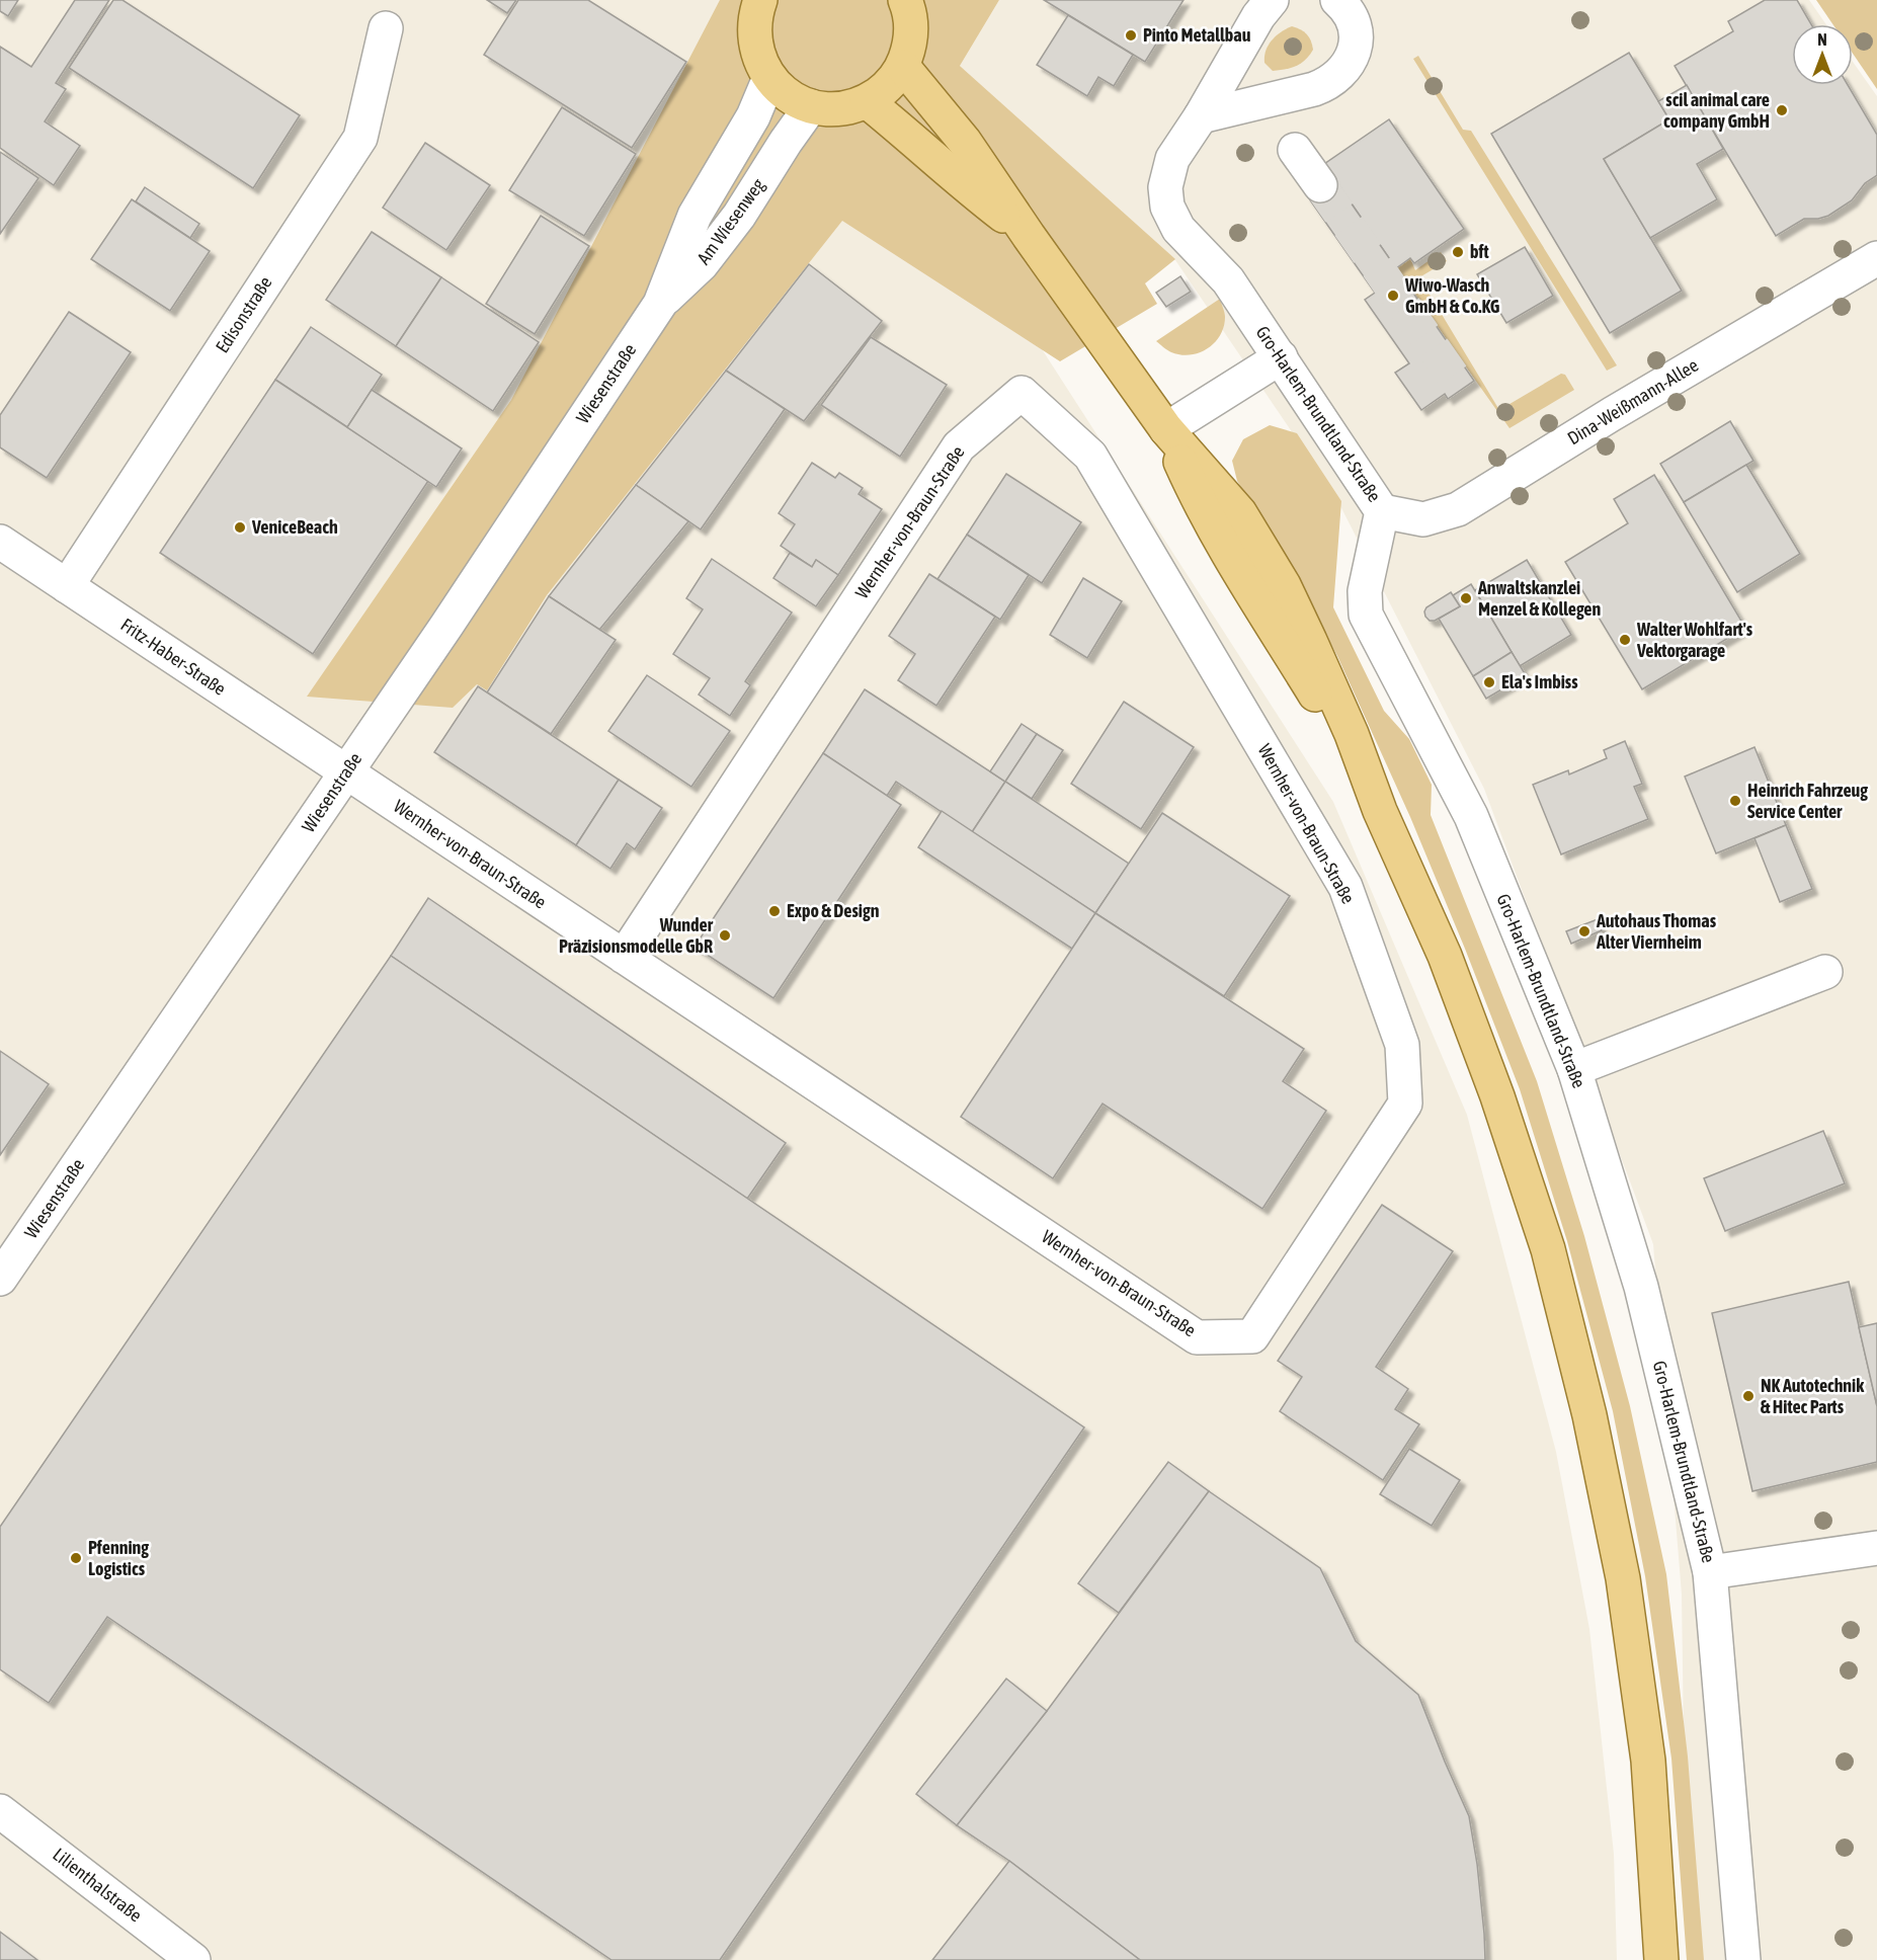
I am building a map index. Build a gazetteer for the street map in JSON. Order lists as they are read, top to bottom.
{
  "streets": {
    "street": [
      "Am Wiesenweg",
      "Edisonstraße",
      "Wiesenstraße",
      "Dina-Weißmann-Allee",
      "Gro-Harlem-Brundtland-Straße",
      "Wernher-von-Braun-Straße",
      "Fritz-Haber-Straße",
      "Lilienthalstraße"
    ]
  },
  "crossings": [
    ["Am Wiesenweg", "Wiesenstraße"],
    ["Edisonstraße", "Fritz-Haber-Straße"],
    ["Wiesenstraße", "Wernher-von-Braun-Straße"],
    ["Wiesenstraße", "Fritz-Haber-Straße"],
    ["Dina-Weißmann-Allee", "Gro-Harlem-Brundtland-Straße"],
    ["Wernher-von-Braun-Straße", "Fritz-Haber-Straße"]
  ],
  "places": [
    "Pinto Metallbau",
    "scil animal care company GmbH",
    "bft",
    "Wiwo-Wasch GmbH & Co.KG",
    "VeniceBeach",
    "Anwaltskanzlei Menzel & Kollegen",
    "Walter Wohlfart's Vektorgarage",
    "Ela's Imbiss",
    "Heinrich Fahrzeug Service Center",
    "Expo & Design",
    "Autohaus Thomas Alter Viernheim",
    "Wunder Präzisionsmodelle GbR",
    "NK Autotechnik & Hitec Parts",
    "Pfenning Logistics"
  ],
  "north": "top"
}
